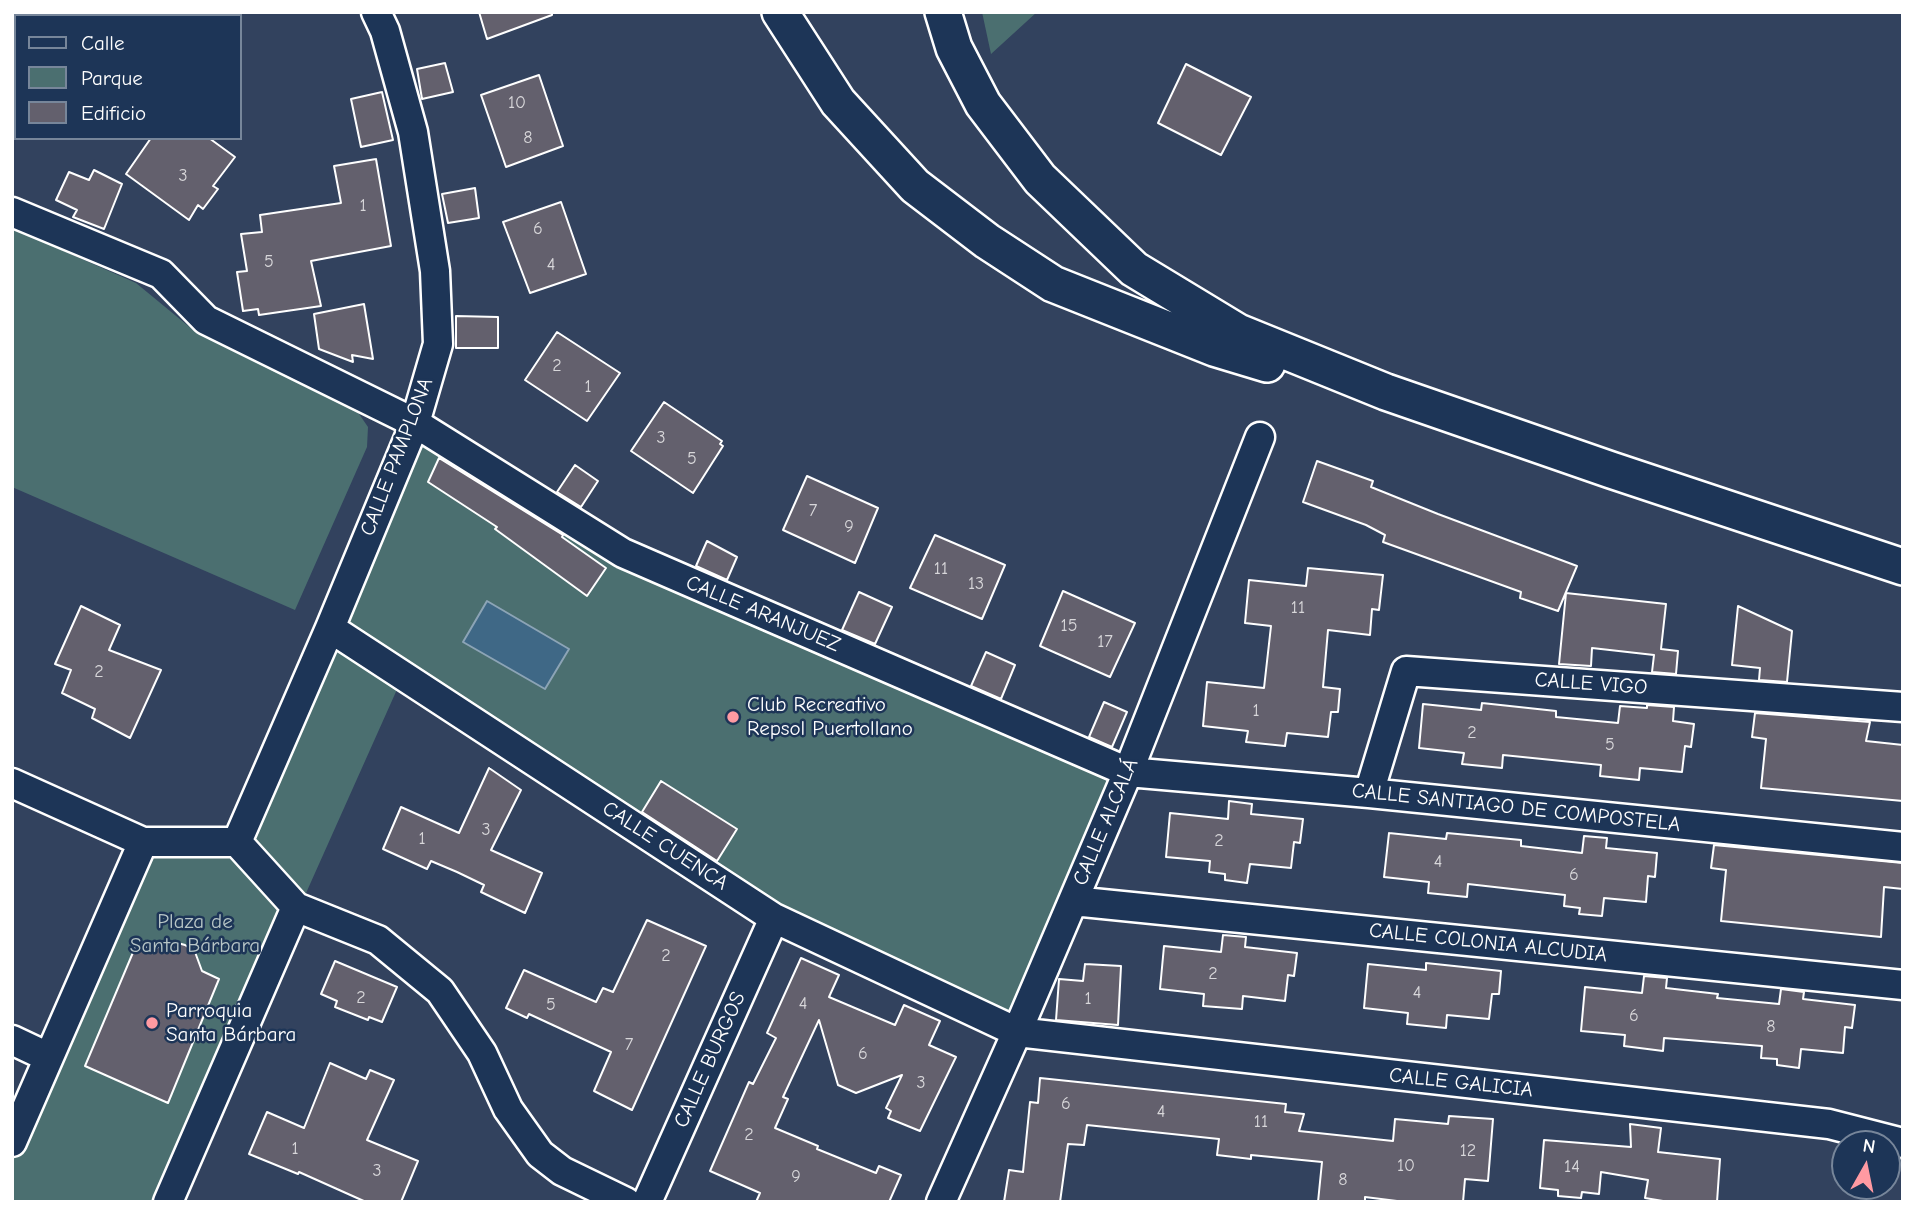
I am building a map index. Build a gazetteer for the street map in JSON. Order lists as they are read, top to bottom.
{
  "streets": {
    "street": [
      "CALLE PAMPLONA",
      "CALLE ARANJUEZ",
      "CALLE VIGO",
      "CALLE SANTIAGO DE COMPOSTELA",
      "CALLE ALCALÁ",
      "CALLE CUENCA",
      "CALLE COLONIA ALCUDIA",
      "CALLE BURGOS",
      "CALLE GALICIA"
    ]
  },
  "crossings": [
    ["CALLE PAMPLONA", "CALLE ARANJUEZ"],
    ["CALLE PAMPLONA", "CALLE CUENCA"],
    ["CALLE ARANJUEZ", "CALLE SANTIAGO DE COMPOSTELA"],
    ["CALLE ARANJUEZ", "CALLE ALCALÁ"],
    ["CALLE VIGO", "CALLE SANTIAGO DE COMPOSTELA"],
    ["CALLE SANTIAGO DE COMPOSTELA", "CALLE ALCALÁ"],
    ["CALLE ALCALÁ", "CALLE CUENCA"],
    ["CALLE ALCALÁ", "CALLE COLONIA ALCUDIA"],
    ["CALLE ALCALÁ", "CALLE GALICIA"],
    ["CALLE CUENCA", "CALLE BURGOS"],
    ["CALLE CUENCA", "CALLE GALICIA"]
  ],
  "parks": ["Plaza de Santa Bárbara"],
  "places": ["Club Recreativo Repsol Puertollano", "Parroquia Santa Bárbara"],
  "house_numbers": [
    "10",
    "8",
    "3",
    "1",
    "6",
    "5",
    "4",
    "2",
    "1",
    "3",
    "5",
    "7",
    "9",
    "11",
    "13",
    "11",
    "15",
    "17",
    "2",
    "1",
    "2",
    "5",
    "3",
    "1",
    "2",
    "4",
    "6",
    "2",
    "2",
    "4",
    "2",
    "1",
    "4",
    "5",
    "6",
    "8",
    "7",
    "6",
    "3",
    "6",
    "4",
    "11",
    "2",
    "1",
    "12",
    "10",
    "14",
    "3",
    "9",
    "8"
  ],
  "legend": ["Calle", "Parque", "Edificio"],
  "north": "top"
}
